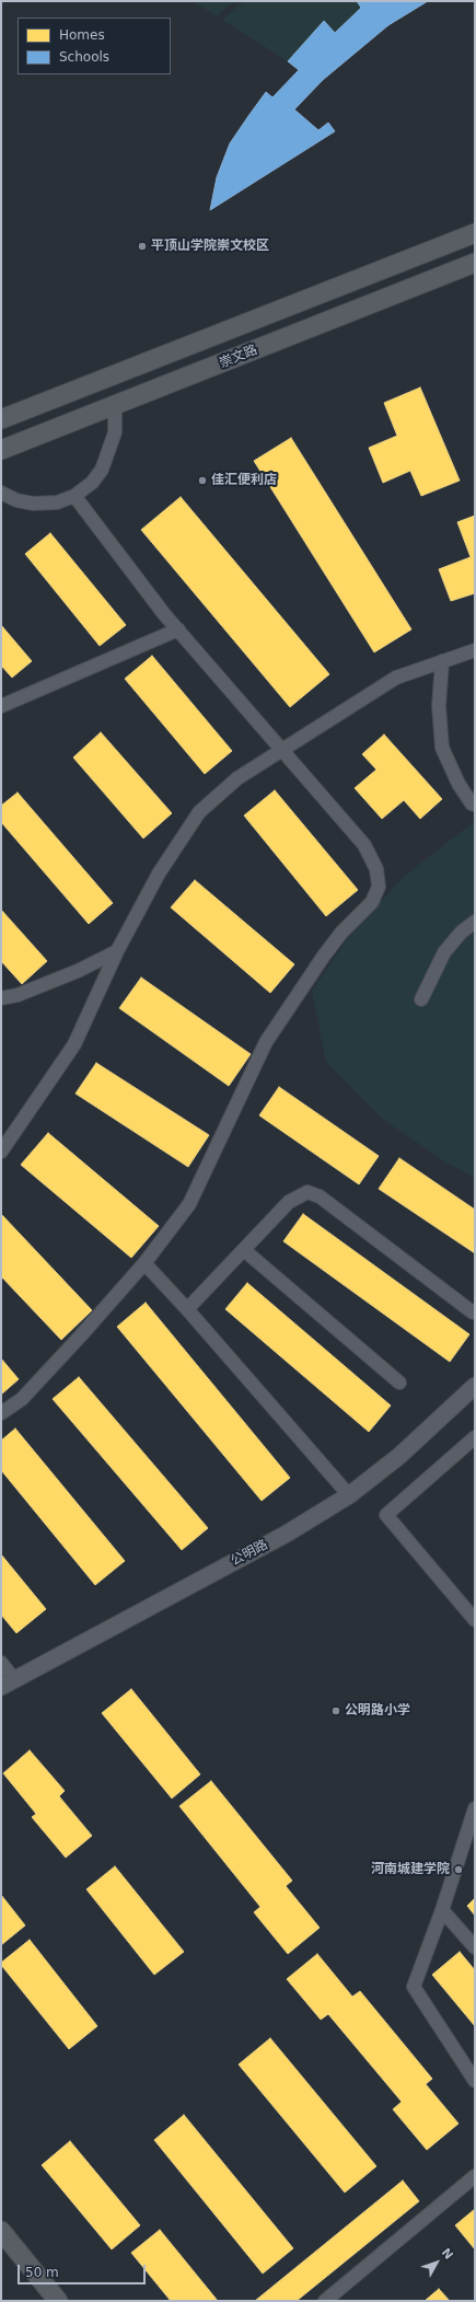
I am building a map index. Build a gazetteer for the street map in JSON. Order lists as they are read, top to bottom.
{
  "streets": {
    "main road": ["崇文路"],
    "street": ["公明路"]
  },
  "places": [
    "平顶山学院崇文校区",
    "佳汇便利店",
    "公明路小学",
    "河南城建学院"
  ],
  "legend": ["Homes", "Schools"],
  "scale_bar": "50 m",
  "north": "top right"
}
